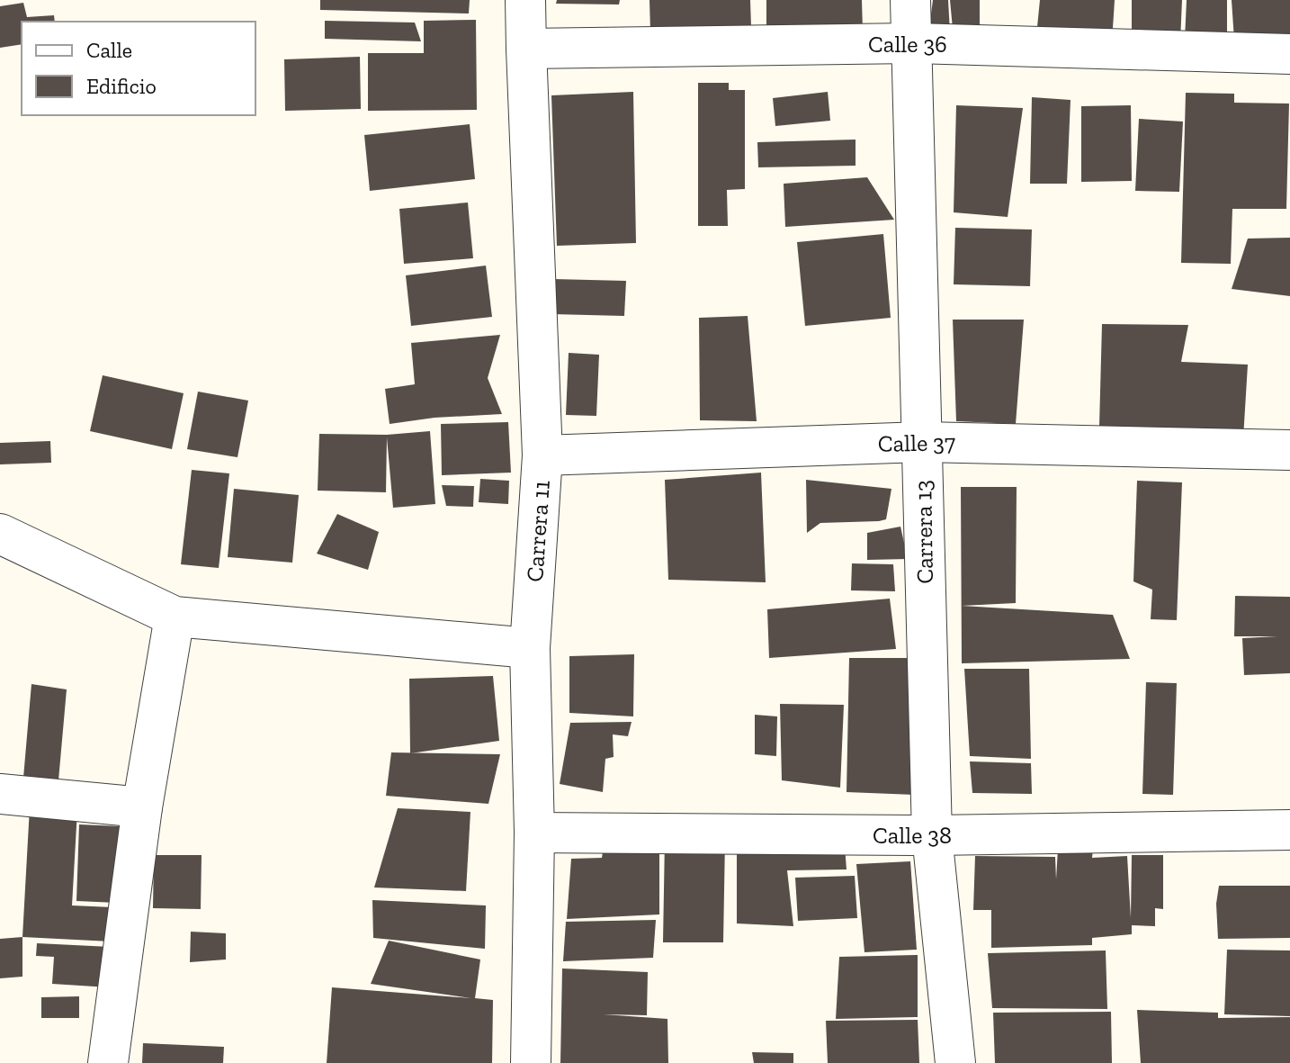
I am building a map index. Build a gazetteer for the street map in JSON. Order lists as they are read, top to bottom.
{
  "streets": {
    "street": [
      "Calle 36",
      "Calle 37",
      "Carrera 11",
      "Carrera 13",
      "Calle 38"
    ]
  },
  "crossings": [
    ["Calle 36", "Carrera 11"],
    ["Calle 36", "Carrera 13"],
    ["Calle 37", "Carrera 11"],
    ["Calle 37", "Carrera 13"],
    ["Carrera 11", "Calle 38"],
    ["Carrera 13", "Calle 38"]
  ],
  "legend": ["Calle", "Edificio"]
}
